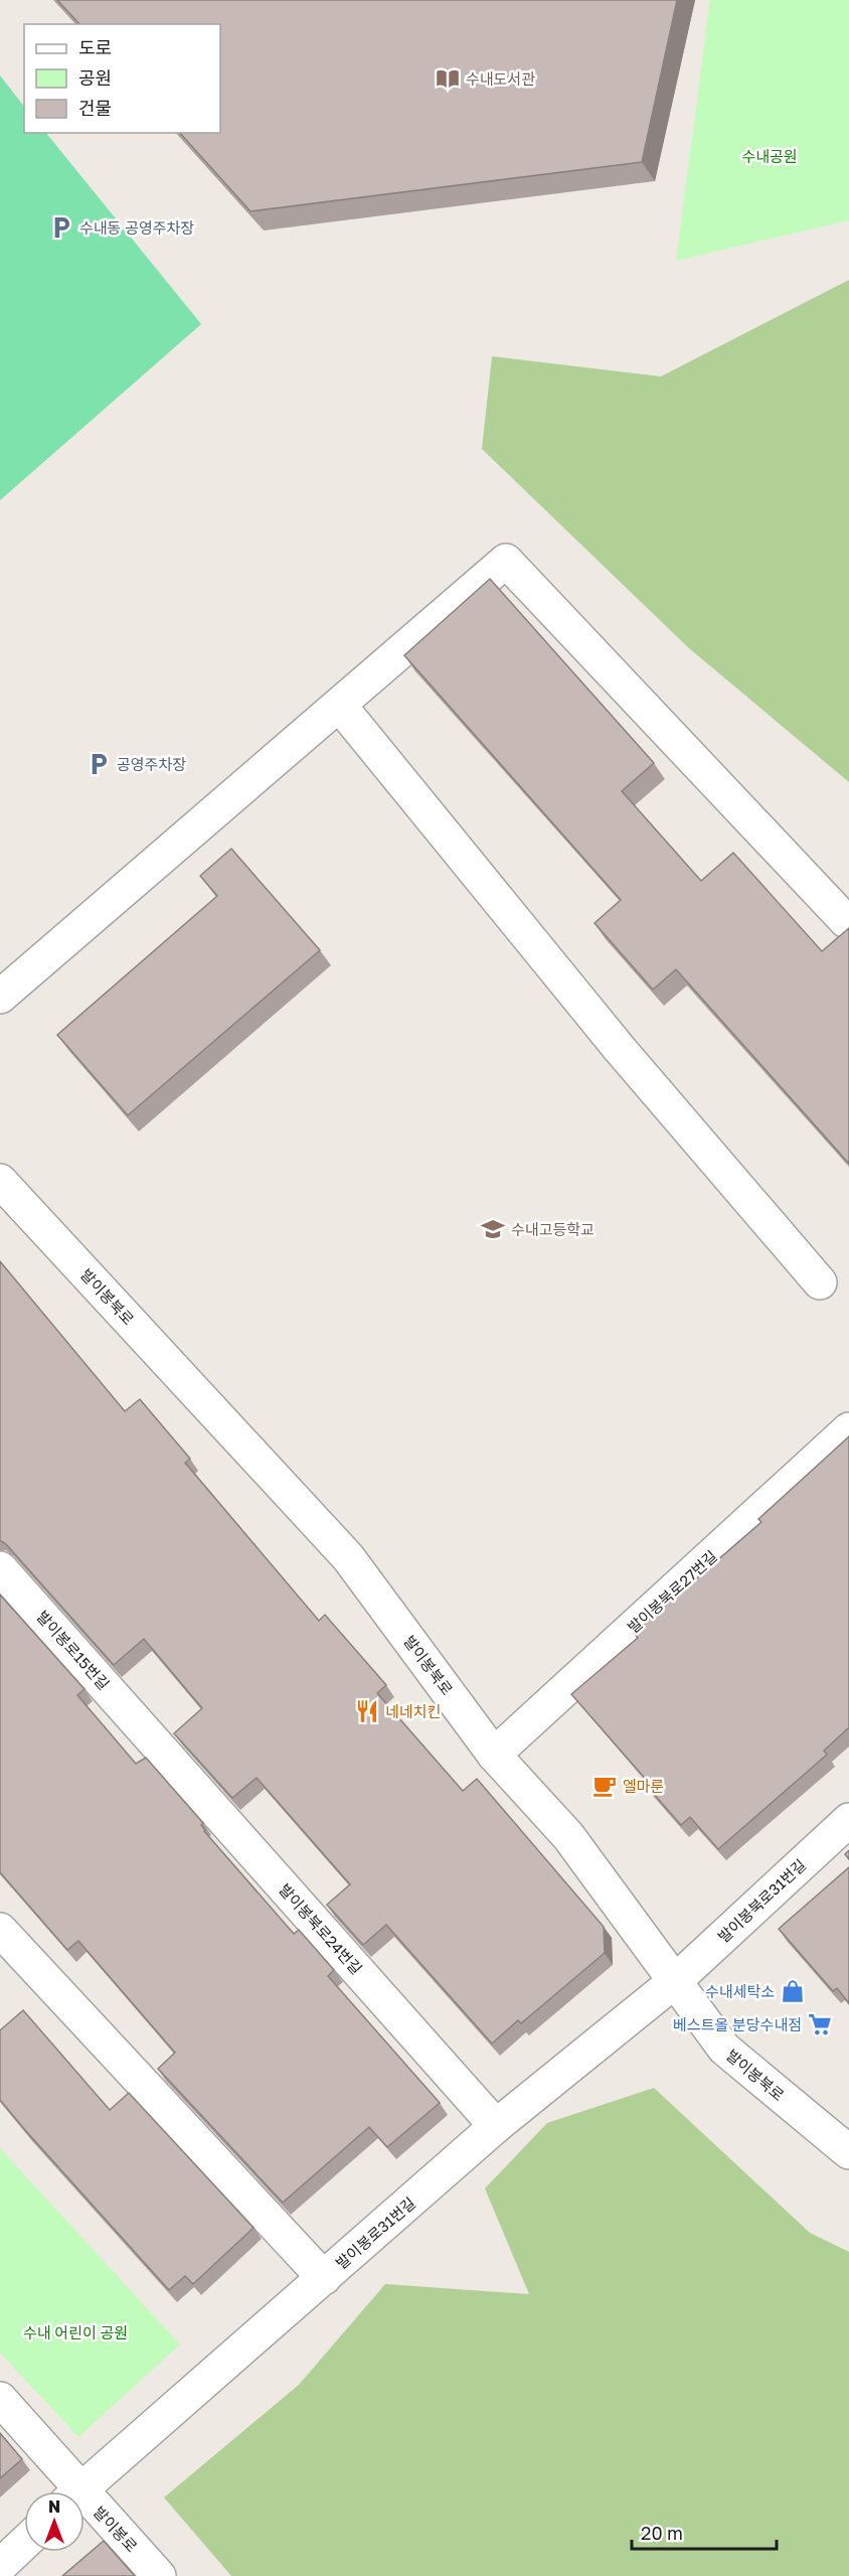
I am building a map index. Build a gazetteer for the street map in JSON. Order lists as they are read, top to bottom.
{
  "streets": {
    "street": [
      "발이봉북로",
      "발이봉북로27번길",
      "발이봉로15번길",
      "발이봉북로31번길",
      "발이봉북로24번길",
      "발이봉로31번길",
      "발이봉로"
    ]
  },
  "crossings": [
    ["발이봉북로", "발이봉북로27번길"],
    ["발이봉북로", "발이봉북로31번길"],
    ["발이봉북로", "발이봉로31번길"],
    ["발이봉로15번길", "발이봉북로24번길"],
    ["발이봉북로31번길", "발이봉로31번길"],
    ["발이봉북로24번길", "발이봉로31번길"]
  ],
  "parks": ["수내공원", "수내 어린이 공원"],
  "places": {
    "library": ["수내도서관"],
    "parking": ["수내동 공영주차장", "공영주차장"],
    "school or university": ["수내고등학교"],
    "restaurant": ["네네치킨"],
    "cafe": ["엘마룬"],
    "shop": ["수내세탁소"],
    "supermarket": ["베스트올 분당수내점"]
  },
  "legend": ["도로", "공원", "건물"],
  "scale_bar": "20 m",
  "north": "top"
}
